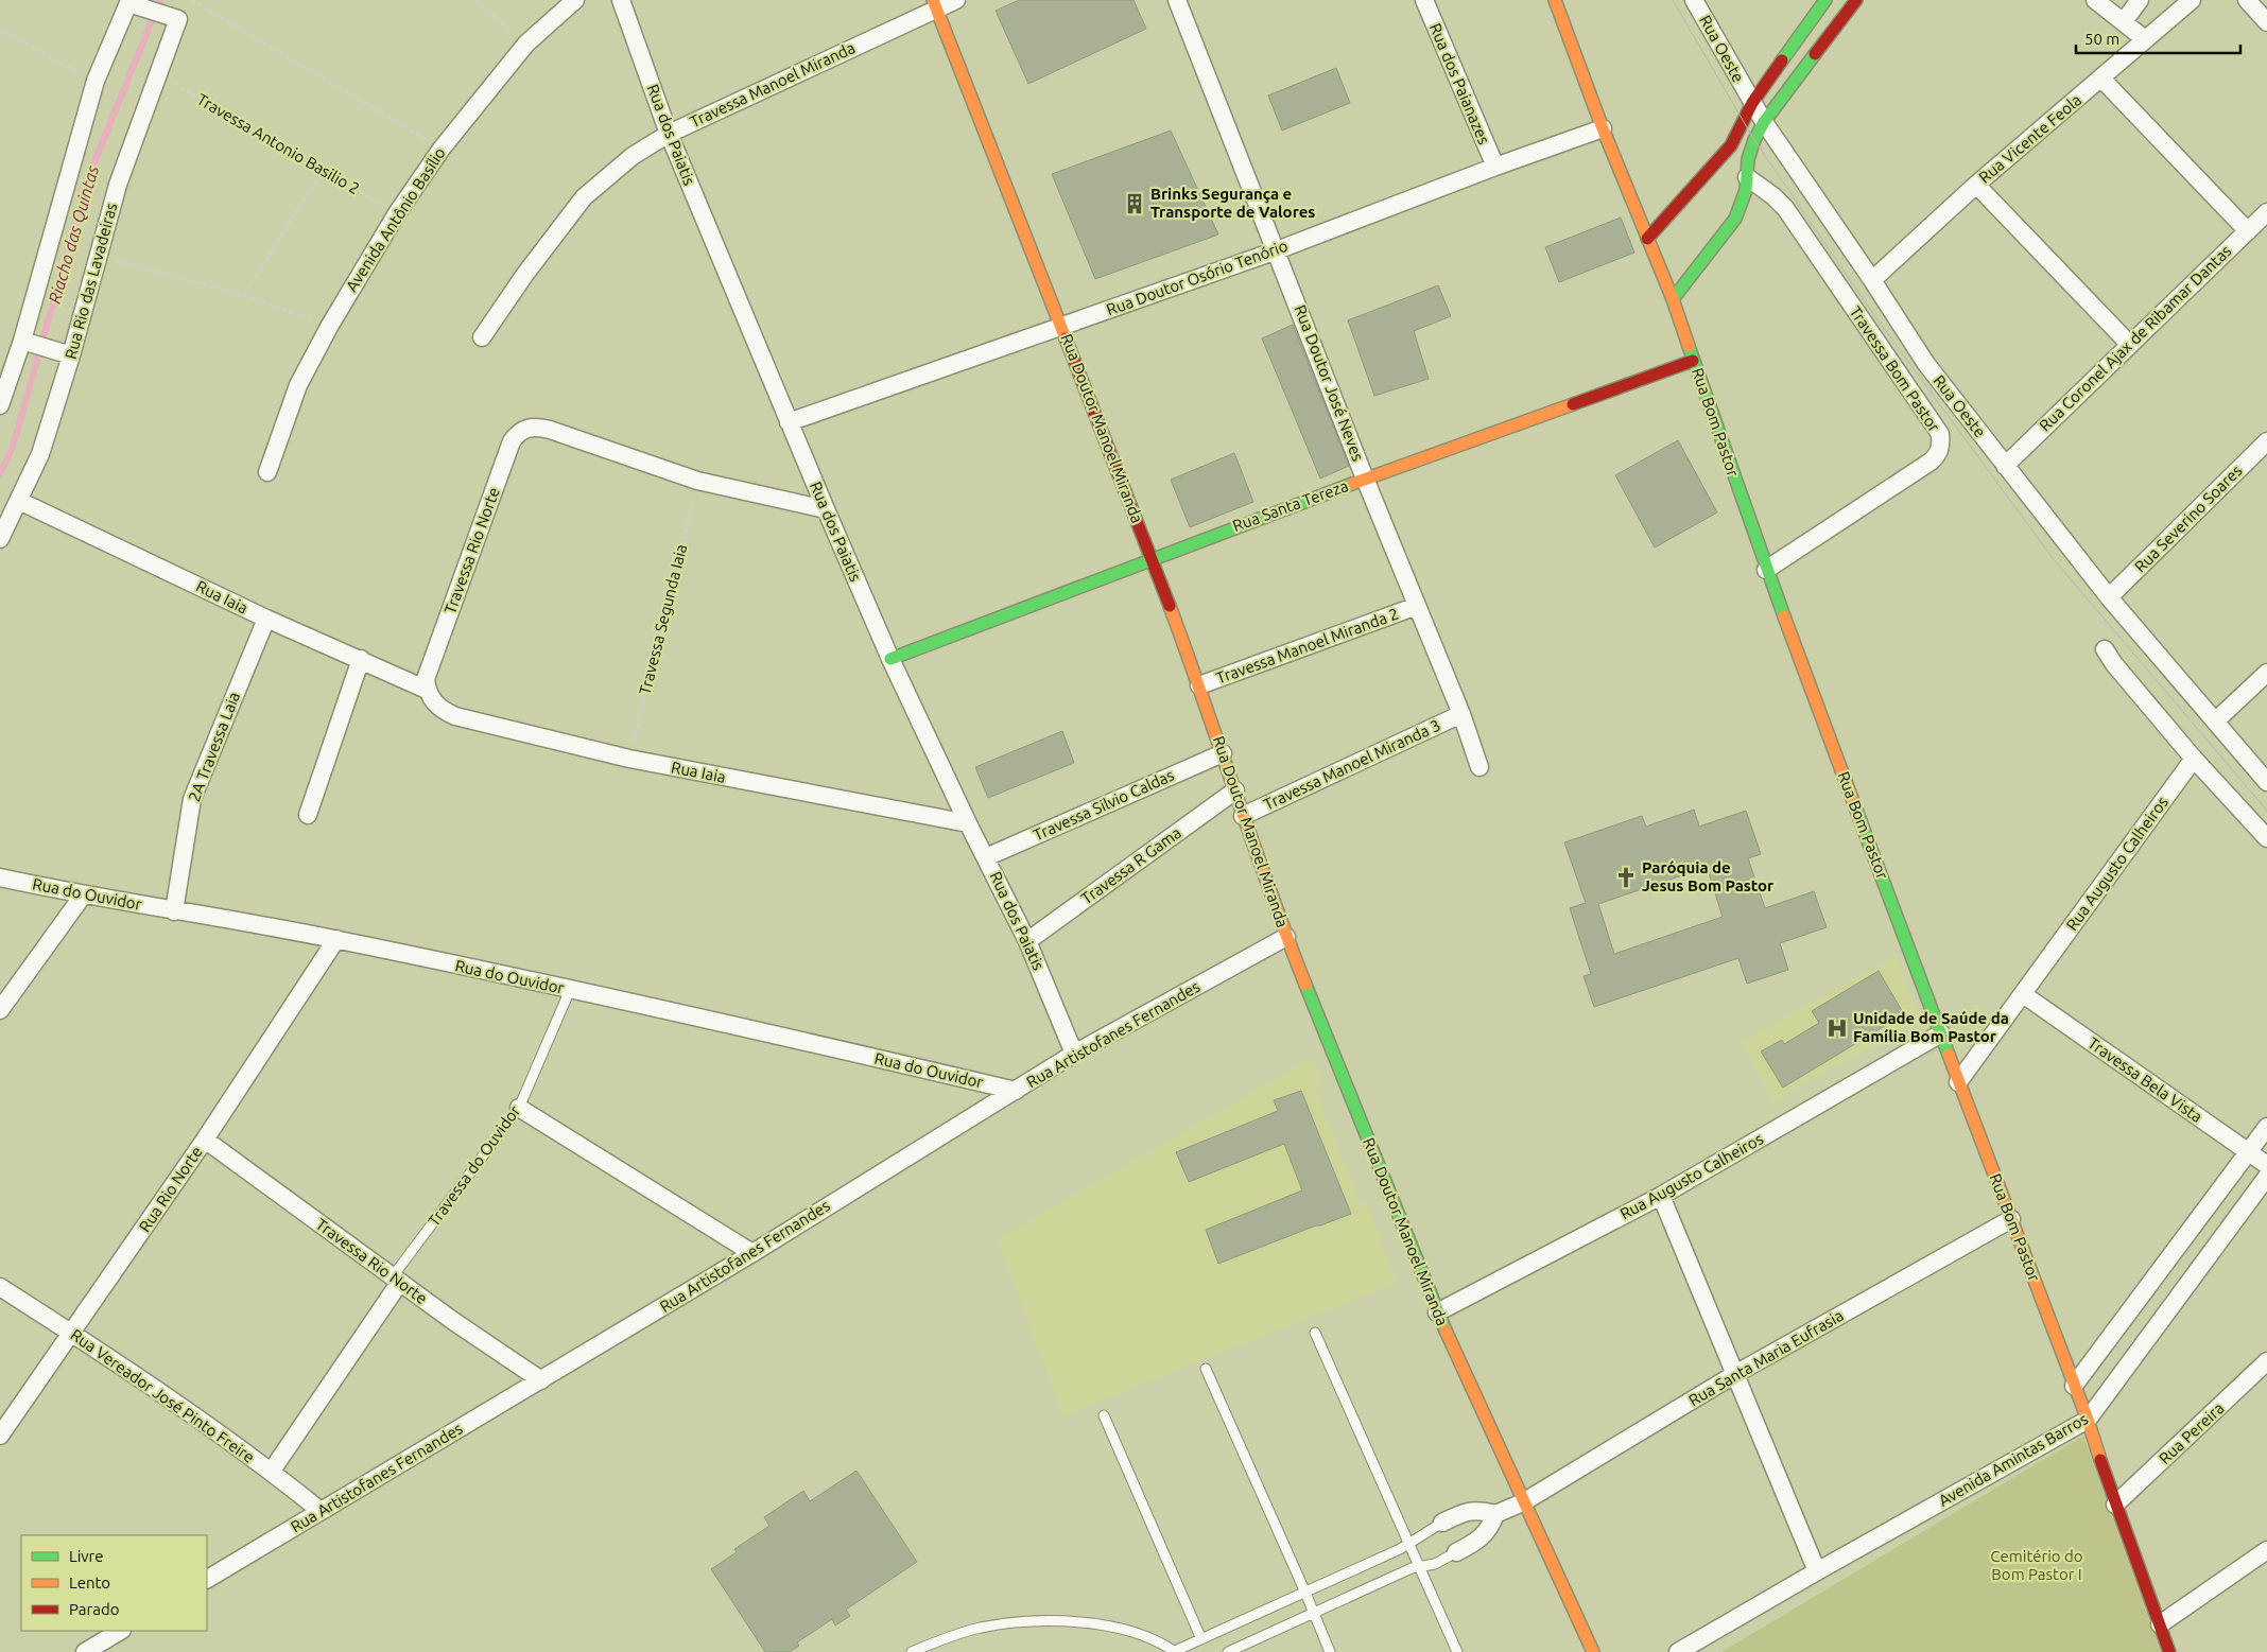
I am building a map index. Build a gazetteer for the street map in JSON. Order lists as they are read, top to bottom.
{
  "streets": {
    "street": [
      "Rua Oeste",
      "Rua dos Paianazes",
      "Travessa Manoel Miranda",
      "Rua dos Paiatis",
      "Rua Vicente Feola",
      "Avenida Antônio Basílio",
      "Rua Doutor Osório Tenório",
      "Rua Rio das Lavadeiras",
      "Rua Coronel Ajax de Ribamar Dantas",
      "Travessa Bom Pastor",
      "Rua Doutor José Neves",
      "Rua Bom Pastor",
      "Rua Doutor Manoel Miranda",
      "Rua Santa Tereza",
      "Rua Severino Soares",
      "Travessa Rio Norte",
      "Rua Iaia",
      "Travessa Manoel Miranda 2",
      "2A Travessa Laia",
      "Travessa Manoel Miranda 3",
      "Travessa Silvio Caldas",
      "Rua Augusto Calheiros",
      "Travessa R Gama",
      "Rua do Ouvidor",
      "Rua Artistofanes Fernandes",
      "Travessa Bela Vista",
      "Travessa do Ouvidor",
      "Rua Rio Norte",
      "Rua Santa Maria Eufrasia",
      "Rua Vereador José Pinto Freire",
      "Rua Pereira",
      "Avenida Amintas Barros"
    ],
    "path": ["Travessa Antonio Basilio 2", "Travessa Segunda Iaia"]
  },
  "crossings": [
    ["Rua Oeste", "Rua Vicente Feola"],
    ["Rua Oeste", "Rua Coronel Ajax de Ribamar Dantas"],
    ["Rua Oeste", "Rua Severino Soares"],
    ["Rua dos Paianazes", "Rua Doutor Osório Tenório"],
    ["Travessa Manoel Miranda", "Rua dos Paiatis"],
    ["Travessa Manoel Miranda", "Rua Doutor Manoel Miranda"],
    ["Rua dos Paiatis", "Rua Doutor Osório Tenório"],
    ["Rua dos Paiatis", "Rua Santa Tereza"],
    ["Rua dos Paiatis", "Rua Iaia"],
    ["Rua dos Paiatis", "Travessa Silvio Caldas"],
    ["Rua dos Paiatis", "Travessa R Gama"],
    ["Rua dos Paiatis", "Rua Artistofanes Fernandes"],
    ["Travessa Antonio Basilio 2", "Avenida Antônio Basílio"],
    ["Travessa Antonio Basilio 2", "Rua Rio das Lavadeiras"],
    ["Rua Doutor Osório Tenório", "Rua Doutor José Neves"],
    ["Rua Doutor Osório Tenório", "Rua Bom Pastor"],
    ["Rua Doutor Osório Tenório", "Rua Doutor Manoel Miranda"],
    ["Rua Rio das Lavadeiras", "Rua Iaia"],
    ["Travessa Bom Pastor", "Rua Bom Pastor"],
    ["Rua Doutor José Neves", "Rua Santa Tereza"],
    ["Rua Doutor José Neves", "Travessa Manoel Miranda 2"],
    ["Rua Doutor José Neves", "Travessa Manoel Miranda 3"],
    ["Rua Bom Pastor", "Rua Santa Tereza"],
    ["Rua Bom Pastor", "Rua Augusto Calheiros"],
    ["Rua Bom Pastor", "Rua Santa Maria Eufrasia"],
    ["Rua Bom Pastor", "Rua Pereira"],
    ["Rua Bom Pastor", "Avenida Amintas Barros"],
    ["Rua Doutor Manoel Miranda", "Rua Santa Tereza"],
    ["Rua Doutor Manoel Miranda", "Travessa Manoel Miranda 2"],
    ["Rua Doutor Manoel Miranda", "Travessa Manoel Miranda 3"],
    ["Rua Doutor Manoel Miranda", "Travessa Silvio Caldas"],
    ["Rua Doutor Manoel Miranda", "Rua Augusto Calheiros"],
    ["Rua Doutor Manoel Miranda", "Travessa R Gama"],
    ["Rua Doutor Manoel Miranda", "Rua Artistofanes Fernandes"],
    ["Rua Doutor Manoel Miranda", "Rua Santa Maria Eufrasia"],
    ["Travessa Rio Norte", "Rua Iaia"],
    ["Travessa Rio Norte", "Travessa Segunda Iaia"],
    ["Travessa Rio Norte", "Rua Artistofanes Fernandes"],
    ["Travessa Rio Norte", "Travessa do Ouvidor"],
    ["Travessa Rio Norte", "Rua Rio Norte"],
    ["Rua Iaia", "Travessa Segunda Iaia"],
    ["Rua Iaia", "2A Travessa Laia"],
    ["2A Travessa Laia", "Rua do Ouvidor"],
    ["Rua Augusto Calheiros", "Travessa Bela Vista"],
    ["Rua do Ouvidor", "Rua Artistofanes Fernandes"],
    ["Rua do Ouvidor", "Travessa do Ouvidor"],
    ["Rua do Ouvidor", "Rua Rio Norte"],
    ["Rua Artistofanes Fernandes", "Rua Vereador José Pinto Freire"],
    ["Travessa do Ouvidor", "Rua Vereador José Pinto Freire"],
    ["Rua Rio Norte", "Rua Vereador José Pinto Freire"]
  ],
  "water": ["Riacho das Quintas"],
  "parks": ["Cemitério do Bom Pastor I"],
  "places": {
    "building": ["Brinks Segurança e Transporte de Valores"],
    "church": ["Paróquia de Jesus Bom Pastor"],
    "hospital": ["Unidade de Saúde da Família Bom Pastor"]
  },
  "legend": ["Livre", "Lento", "Parado"],
  "scale_bar": "50 m"
}
